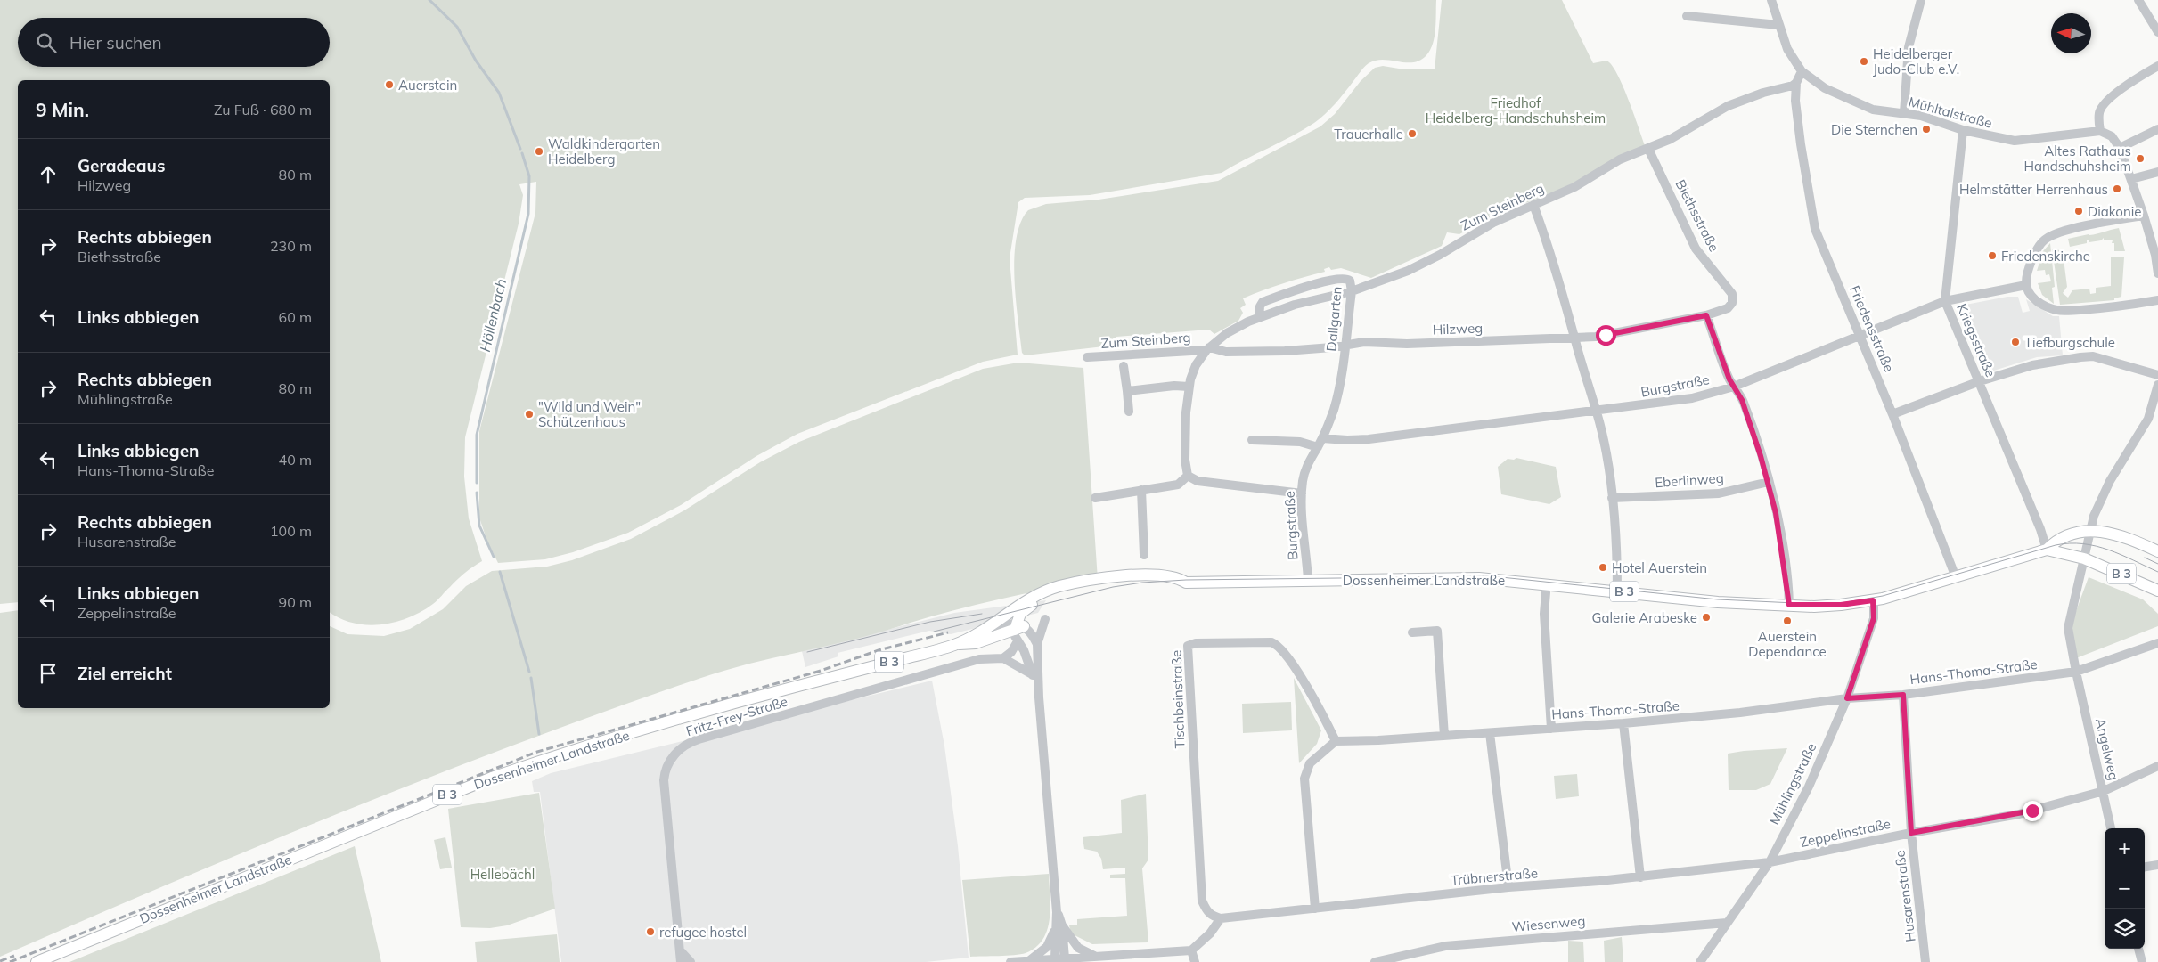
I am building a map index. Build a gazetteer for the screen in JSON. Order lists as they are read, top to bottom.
{
  "streets": {
    "main road": ["B 3", "Dossenheimer Landstraße"],
    "street": [
      "Mühltalstraße",
      "Zum Steinberg",
      "Biethsstraße",
      "Dallgarten",
      "Hilzweg",
      "Friedensstraße",
      "Kriegsstraße",
      "Burgstraße",
      "Eberlinweg",
      "Hans-Thoma-Straße",
      "Tischbeinstraße",
      "Fritz-Frey-Straße",
      "Angelweg",
      "Mühlingstraße",
      "Zeppelinstraße",
      "Trübnerstraße",
      "Husarenstraße",
      "Wiesenweg"
    ]
  },
  "crossings": [
    ["Mühltalstraße", "Kriegsstraße"],
    ["Zum Steinberg", "Biethsstraße"],
    ["Zum Steinberg", "Dallgarten"],
    ["Zum Steinberg", "Hilzweg"],
    ["Zum Steinberg", "Friedensstraße"],
    ["Biethsstraße", "Hilzweg"],
    ["Dallgarten", "Hilzweg"],
    ["Dallgarten", "Burgstraße"],
    ["Friedensstraße", "Burgstraße"],
    ["Friedensstraße", "Dossenheimer Landstraße"],
    ["Kriegsstraße", "Burgstraße"],
    ["Kriegsstraße", "B 3"],
    ["Kriegsstraße", "Dossenheimer Landstraße"],
    ["Burgstraße", "Dossenheimer Landstraße"],
    ["B 3", "Dossenheimer Landstraße"],
    ["B 3", "Angelweg"],
    ["Dossenheimer Landstraße", "Mühlingstraße"],
    ["Hans-Thoma-Straße", "Tischbeinstraße"],
    ["Hans-Thoma-Straße", "Angelweg"],
    ["Hans-Thoma-Straße", "Mühlingstraße"],
    ["Hans-Thoma-Straße", "Husarenstraße"],
    ["Tischbeinstraße", "Trübnerstraße"],
    ["Angelweg", "Zeppelinstraße"],
    ["Mühlingstraße", "Zeppelinstraße"],
    ["Mühlingstraße", "Trübnerstraße"],
    ["Mühlingstraße", "Wiesenweg"],
    ["Zeppelinstraße", "Trübnerstraße"],
    ["Zeppelinstraße", "Husarenstraße"]
  ],
  "water": ["Höllenbach"],
  "parks": ["Friedhof Heidelberg-Handschuhsheim", "Hellebächl"],
  "places": [
    "Heidelberger Judo-Club e.V.",
    "Auerstein",
    "Die Sternchen",
    "Trauerhalle",
    "Waldkindergarten Heidelberg",
    "Altes Rathaus Handschuhsheim",
    "Helmstätter Herrenhaus",
    "Diakonie",
    "Friedenskirche",
    "Tiefburgschule",
    "\"Wild und Wein\" Schützenhaus",
    "Hotel Auerstein",
    "Galerie Arabeske",
    "Auerstein Dependance",
    "refugee hostel"
  ],
  "north": "left",
  "page": {
    "search": "Hier suchen",
    "heading": ["9 Min.", "Zu Fuß · 680 m"],
    "list": [
      ["Geradeaus", "Hilzweg", "80 m"],
      ["Rechts abbiegen", "Biethsstraße", "230 m"],
      ["Links abbiegen", "60 m"],
      ["Rechts abbiegen", "Mühlingstraße", "80 m"],
      ["Links abbiegen", "Hans-Thoma-Straße", "40 m"],
      ["Rechts abbiegen", "Husarenstraße", "100 m"],
      ["Links abbiegen", "Zeppelinstraße", "90 m"],
      "Ziel erreicht"
    ],
    "map_buttons": ["+", "−"]
  }
}
